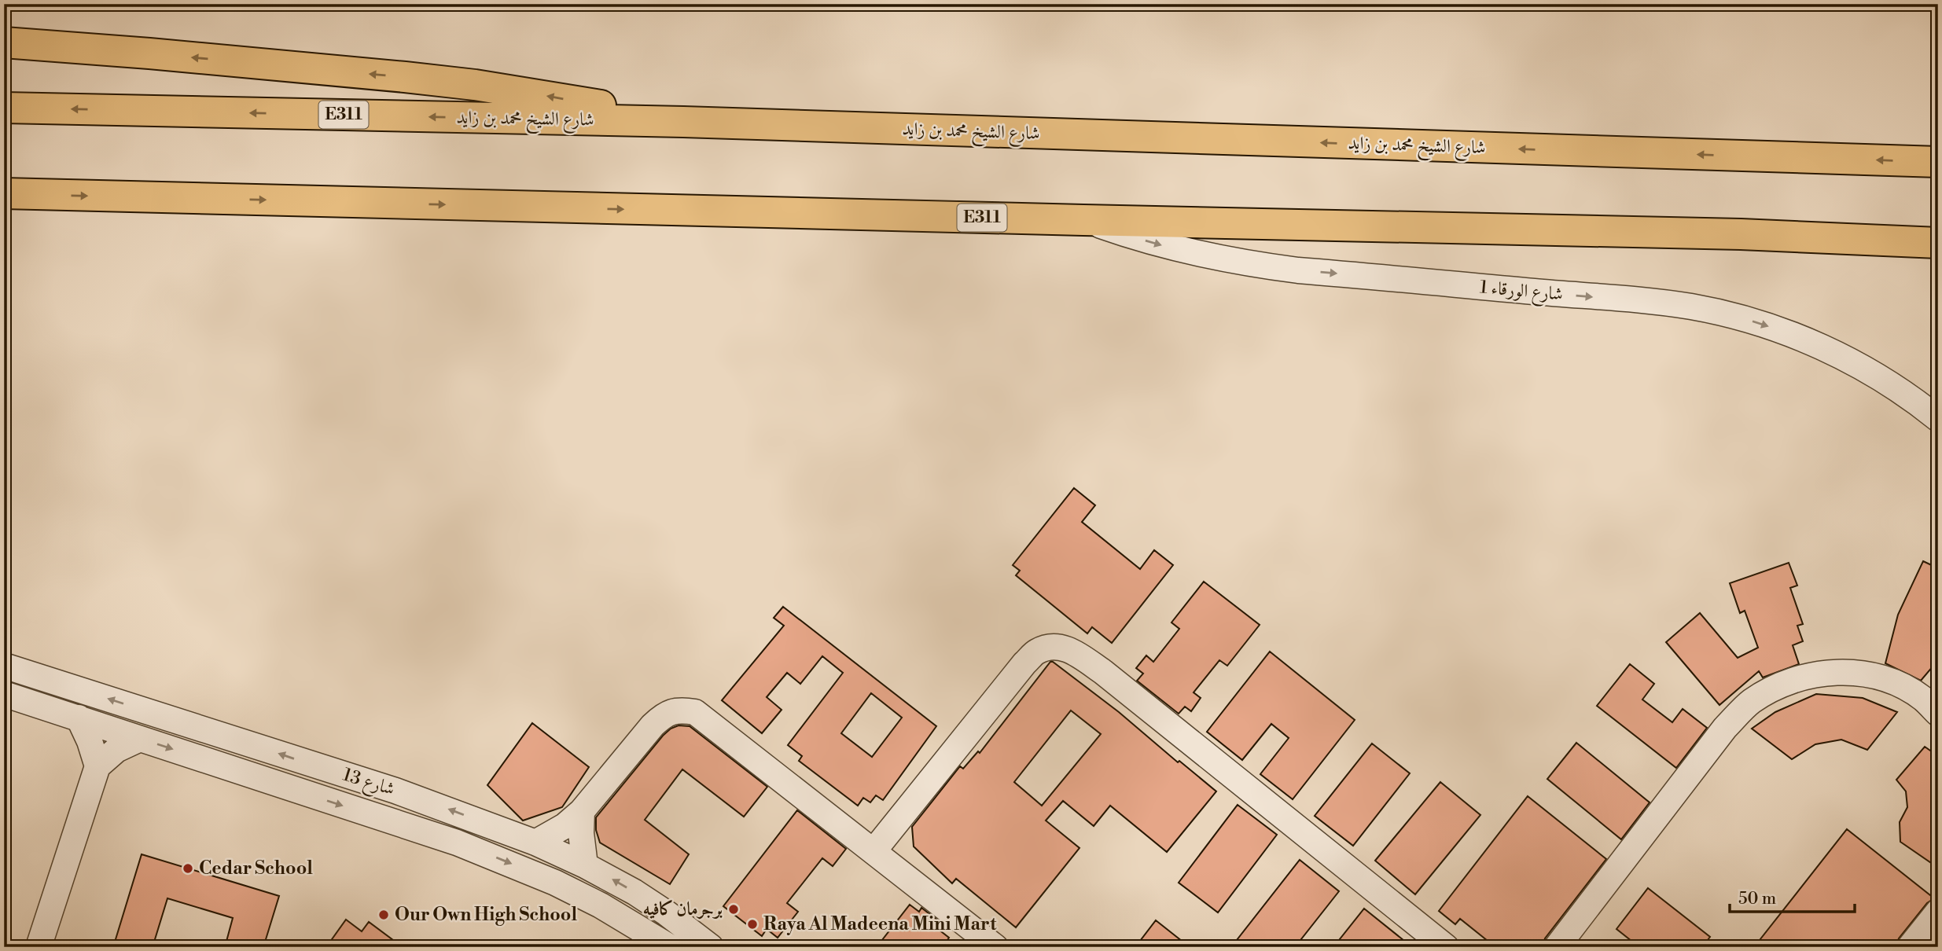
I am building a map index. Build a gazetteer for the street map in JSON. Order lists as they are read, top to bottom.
{
  "streets": {
    "highway": ["E311", "شارع الشيخ محمد بن زايد"],
    "street": ["شارع الورقاء 1", "شارع 13"]
  },
  "crossings": [
    ["E311", "شارع الورقاء 1"]
  ],
  "one_way": ["شارع الورقاء 1"],
  "places": [
    "Cedar School",
    "برجرمان كافيه",
    "Our Own High School",
    "Raya Al Madeena Mini Mart"
  ],
  "scale_bar": "50 m"
}
